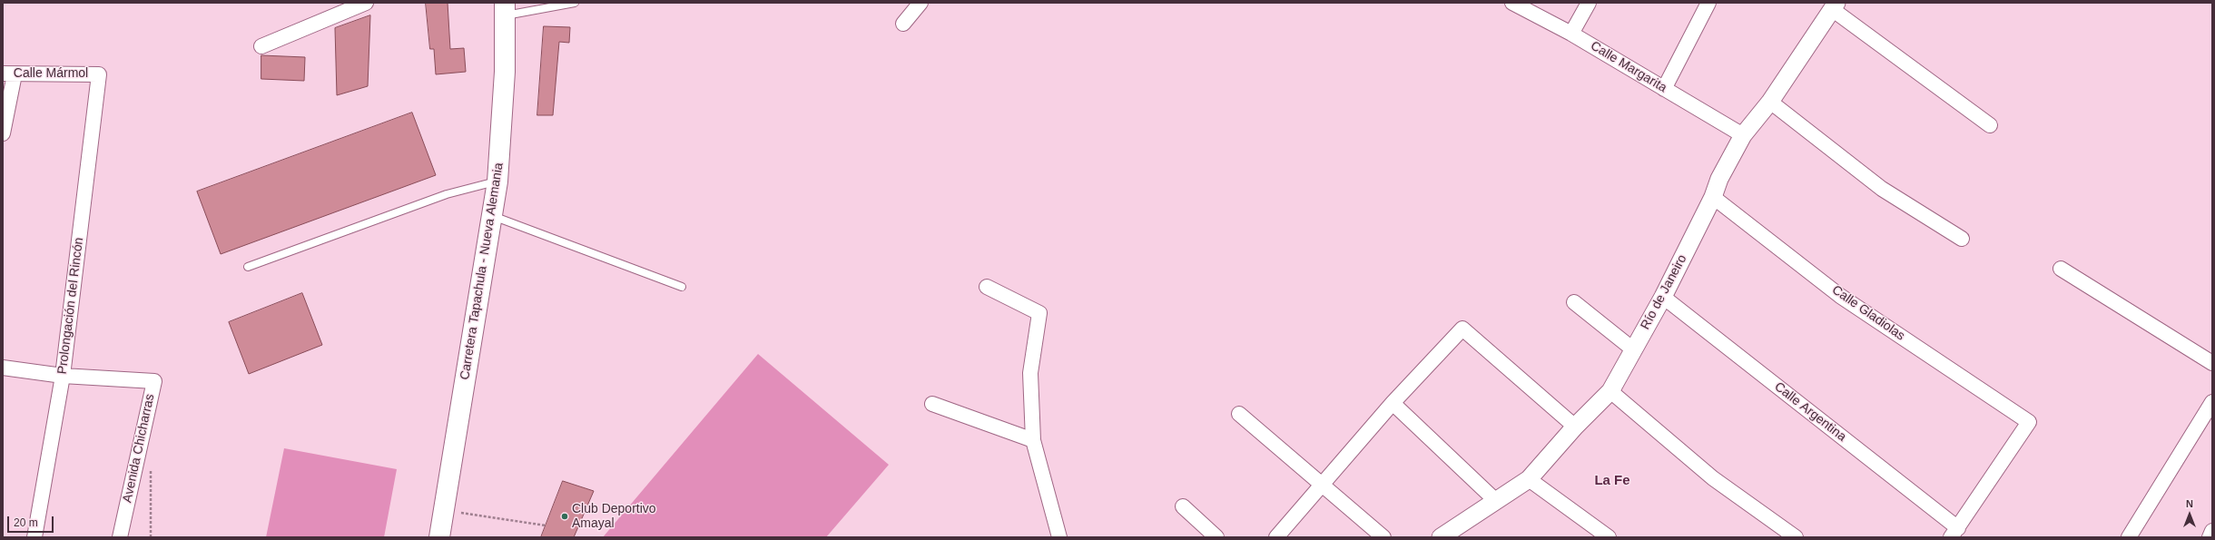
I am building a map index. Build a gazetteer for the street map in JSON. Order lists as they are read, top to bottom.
{
  "streets": {
    "main road": ["Carretera Tapachula - Nueva Alemania"],
    "street": [
      "Calle Margarita",
      "Calle Mármol",
      "Río de Janeiro",
      "Prolongación del Rincón",
      "Calle Gladiolas",
      "Calle Argentina",
      "Avenida Chicharras"
    ]
  },
  "crossings": [
    ["Calle Margarita", "Río de Janeiro"],
    ["Calle Mármol", "Prolongación del Rincón"],
    ["Río de Janeiro", "Calle Gladiolas"],
    ["Río de Janeiro", "Calle Argentina"],
    ["Prolongación del Rincón", "Avenida Chicharras"],
    ["Calle Gladiolas", "Calle Argentina"]
  ],
  "districts": ["La Fe"],
  "places": ["Club Deportivo Amayal"],
  "scale_bar": "20 m",
  "north": "top"
}
